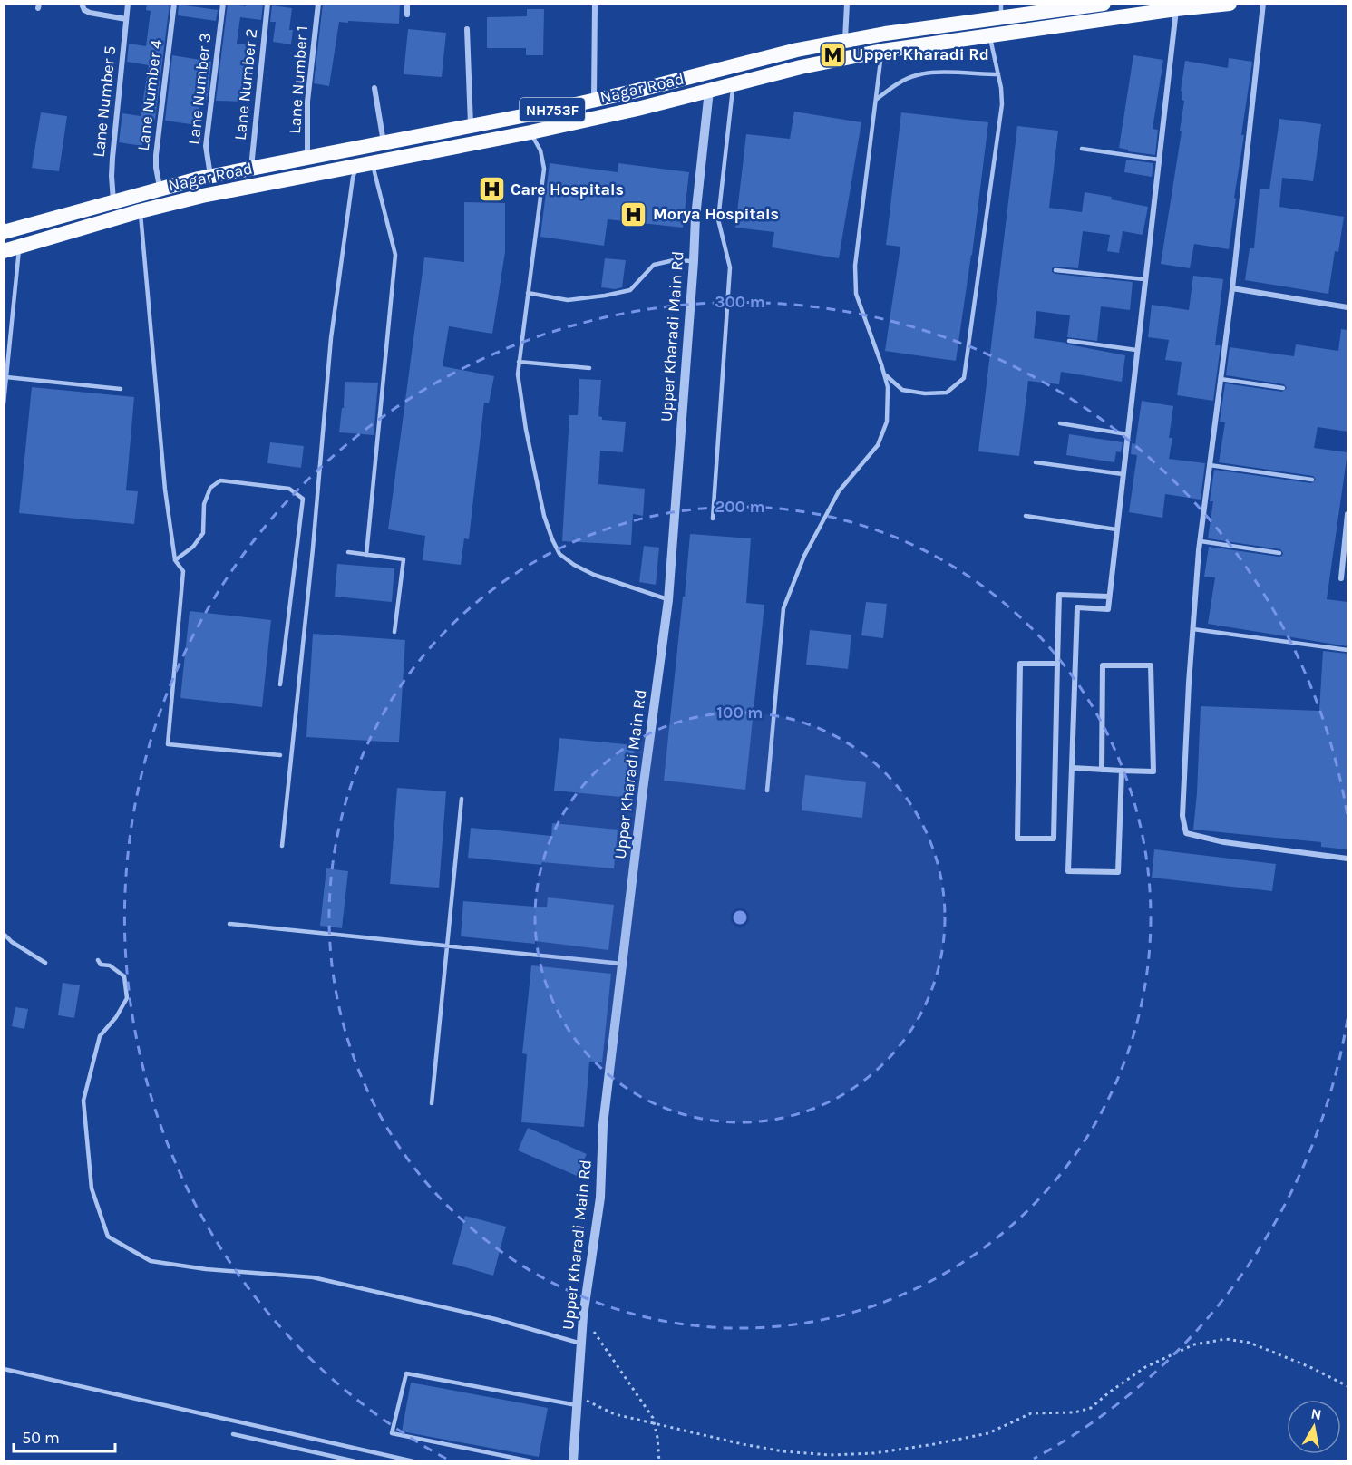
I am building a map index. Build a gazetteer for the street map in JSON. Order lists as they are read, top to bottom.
{
  "streets": {
    "highway": ["Nagar Road", "NH753F"],
    "street": [
      "Lane Number 1",
      "Lane Number 2",
      "Lane Number 3",
      "Lane Number 4",
      "Lane Number 5",
      "Upper Kharadi Main Rd"
    ]
  },
  "crossings": [
    ["Lane Number 1", "Nagar Road"],
    ["Lane Number 2", "Nagar Road"],
    ["Nagar Road", "Lane Number 3"],
    ["Nagar Road", "Lane Number 4"],
    ["Nagar Road", "Lane Number 5"],
    ["Nagar Road", "Upper Kharadi Main Rd"]
  ],
  "places": {
    "metro station": ["Upper Kharadi Rd"],
    "hospital": ["Care Hospitals", "Morya Hospitals"]
  },
  "scale_bar": "50 m",
  "north": "top",
  "rings": ["300 m", "200 m", "100 m"]
}
